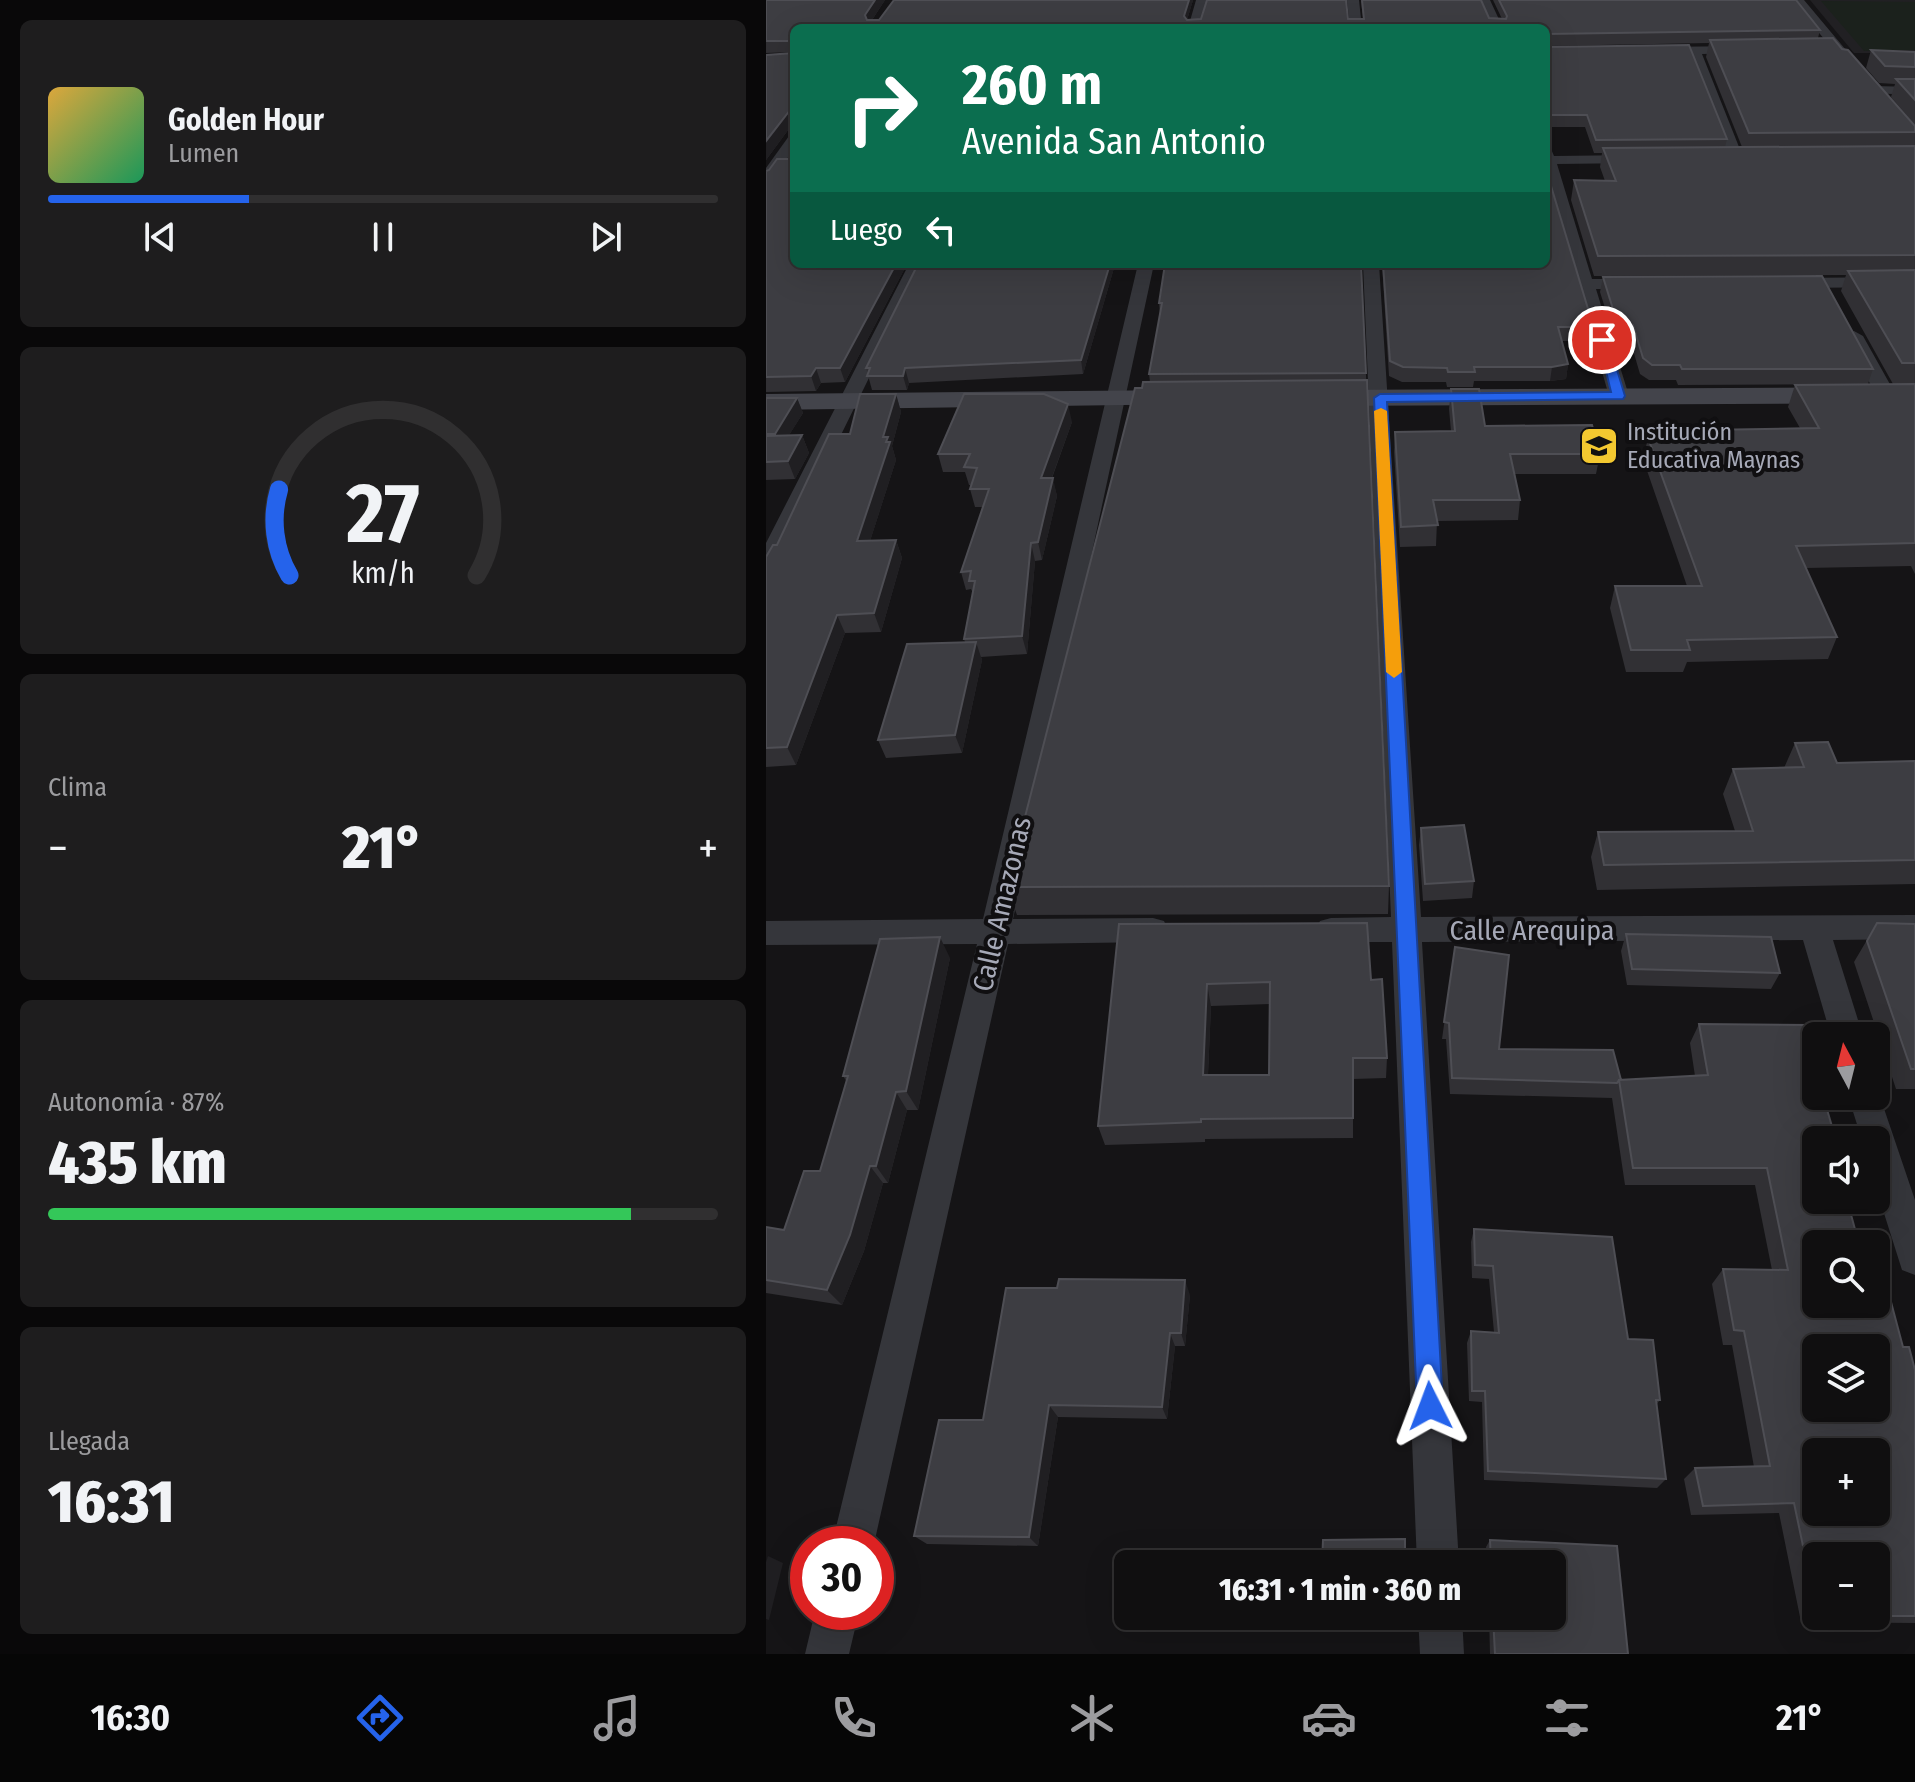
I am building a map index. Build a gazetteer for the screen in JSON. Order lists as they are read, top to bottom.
{
  "streets": {
    "street": ["Calle Amazonas", "Calle Arequipa"]
  },
  "places": {
    "school or university": ["Institución Educativa Maynas"]
  },
  "north": "top",
  "page": {
    "turn": ["260 m", "Avenida San Antonio"],
    "song": ["Golden Hour", "Lumen"],
    "then": "Luego",
    "tile": [
      "Clima",
      ["Autonomía · 87%", "435 km"],
      ["Llegada", "16:31"]
    ],
    "heat": ["−", "21°", "+"],
    "map_buttons": ["+", "−"],
    "limit": "30",
    "trip": "16:31 · 1 min · 360 m",
    "tabs": ["16:30", "21°"],
    "gauge": ["27", "km/h"]
  }
}
